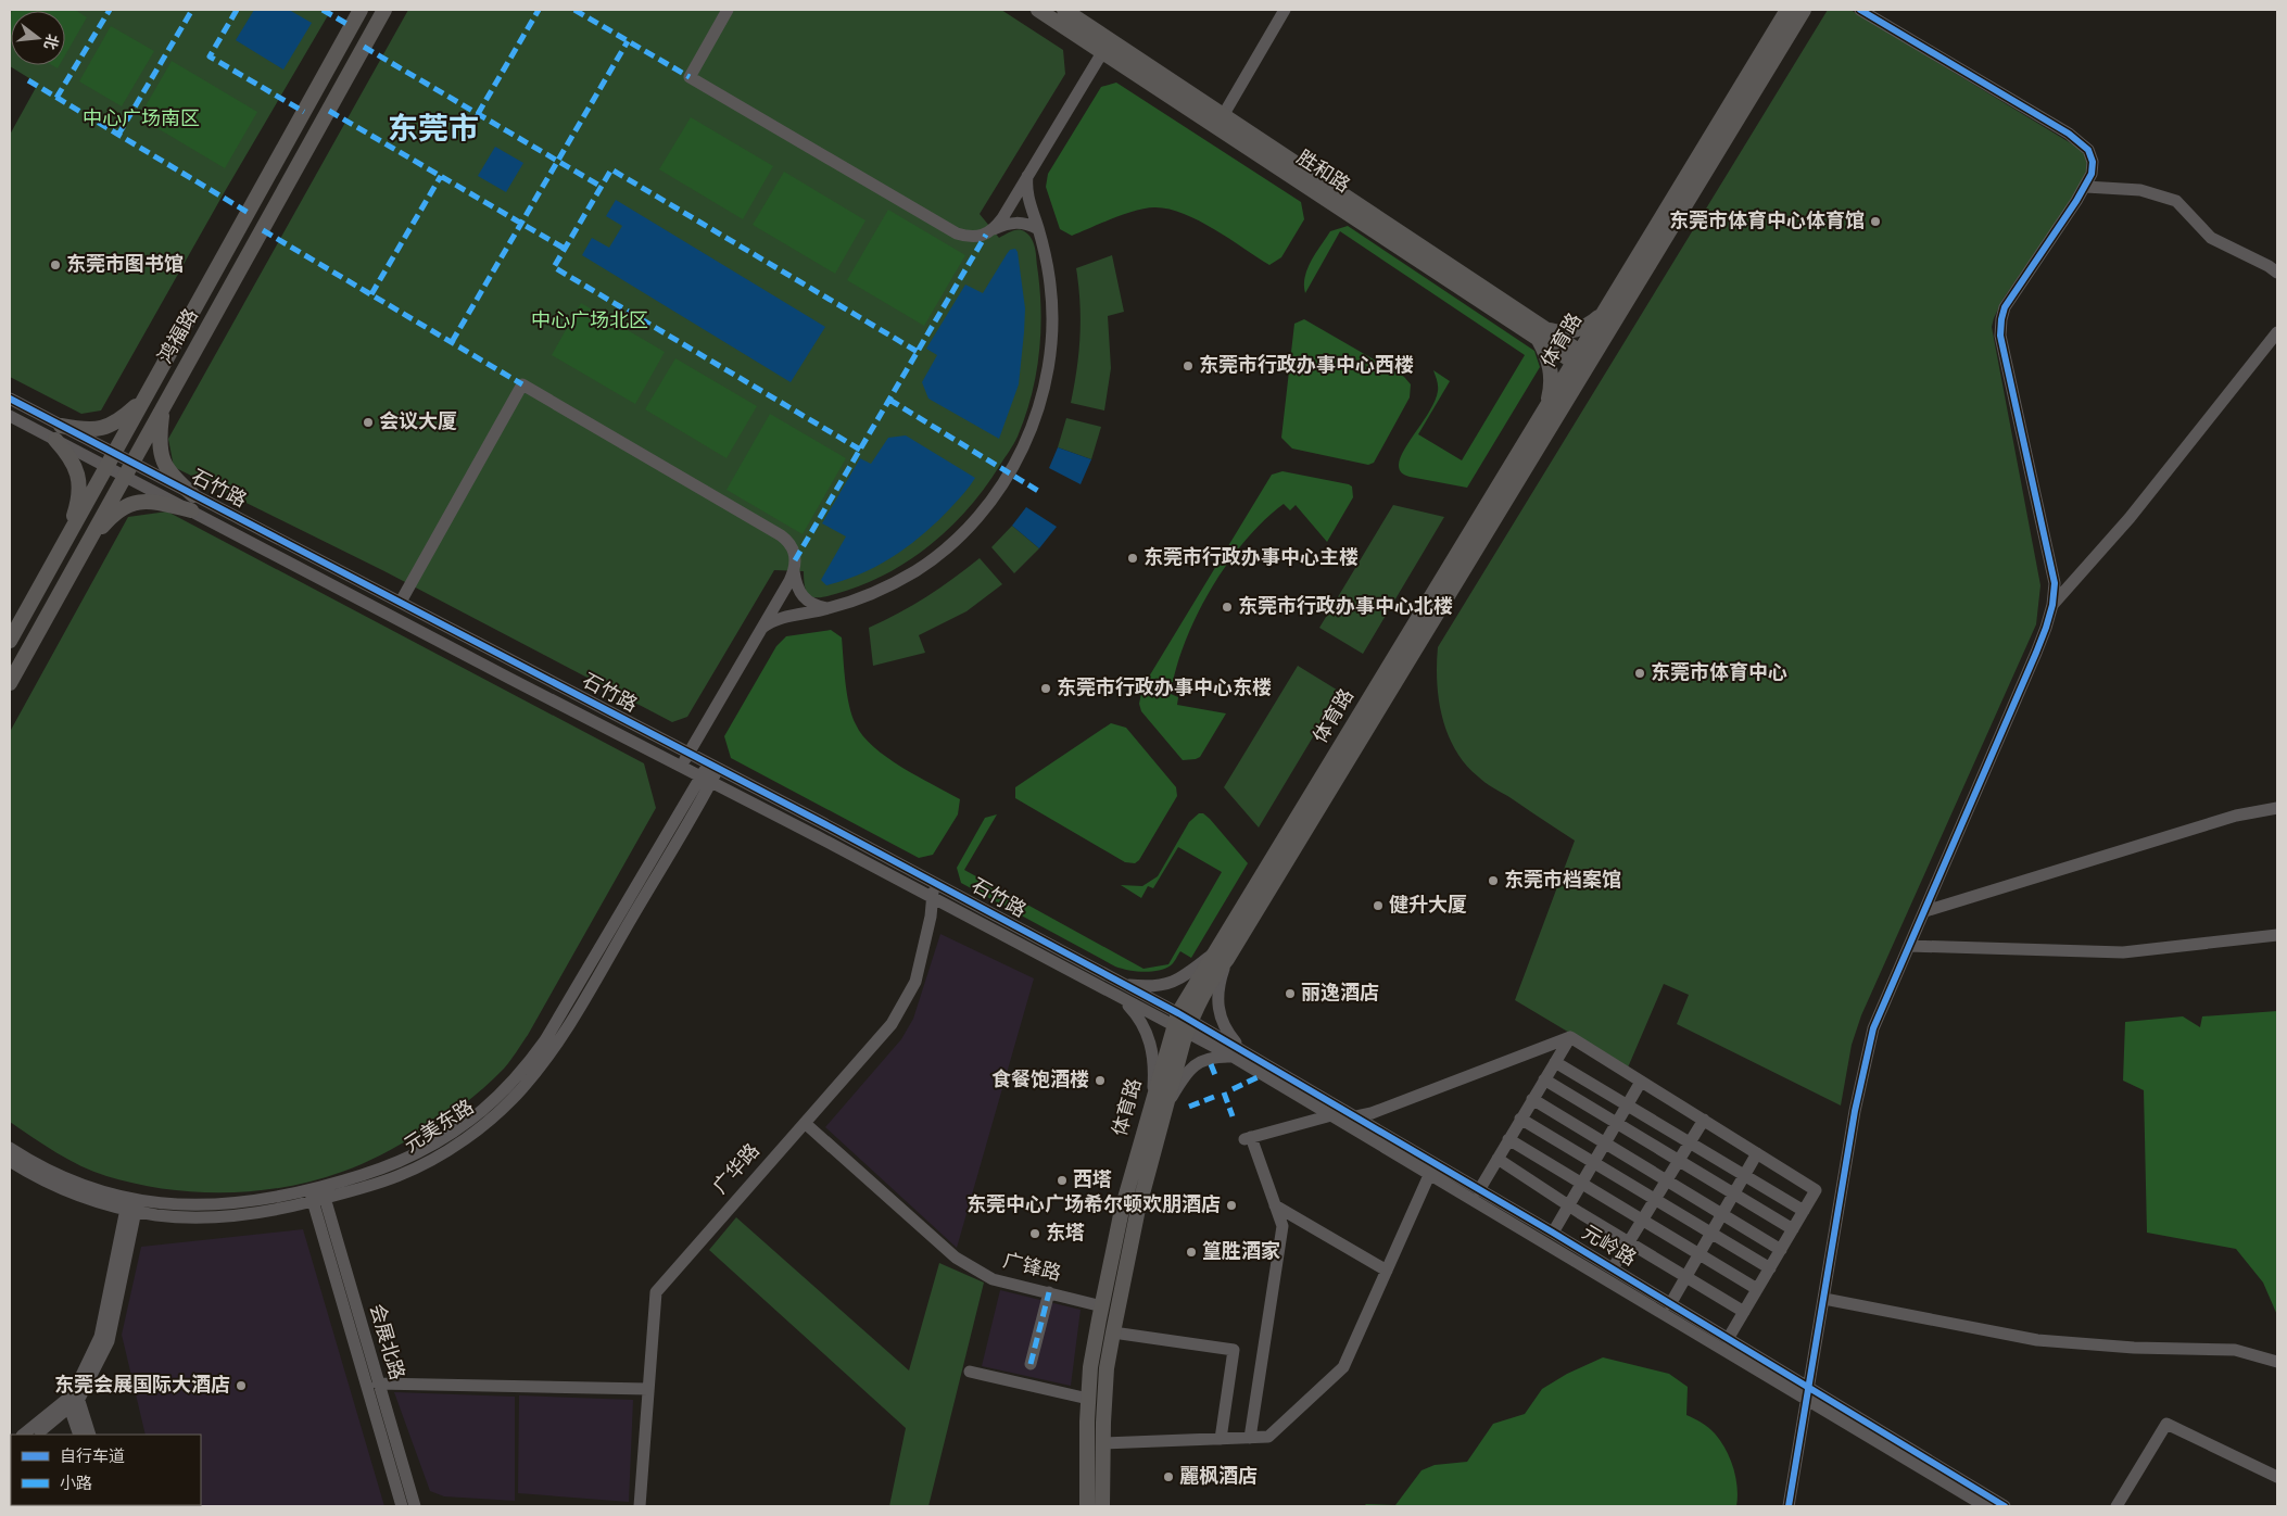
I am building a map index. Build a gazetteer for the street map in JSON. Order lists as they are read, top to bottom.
{
  "streets": {
    "main road": ["胜和路", "鸿福路", "体育路"],
    "street": [
      "石竹路",
      "元美东路",
      "广华路",
      "元岭路",
      "广锋路",
      "会展北路"
    ]
  },
  "crossings": [
    ["胜和路", "体育路"],
    ["鸿福路", "石竹路"],
    ["体育路", "石竹路"],
    ["体育路", "元岭路"],
    ["体育路", "广锋路"],
    ["石竹路", "元美东路"],
    ["石竹路", "广华路"],
    ["石竹路", "元岭路"],
    ["元美东路", "会展北路"],
    ["广华路", "广锋路"]
  ],
  "districts": ["东莞市"],
  "parks": ["中心广场南区", "中心广场北区"],
  "places": [
    "东莞市体育中心体育馆",
    "东莞市图书馆",
    "东莞市行政办事中心西楼",
    "会议大厦",
    "东莞市行政办事中心主楼",
    "东莞市行政办事中心北楼",
    "东莞市体育中心",
    "东莞市行政办事中心东楼",
    "东莞市档案馆",
    "健升大厦",
    "丽逸酒店",
    "食餐饱酒楼",
    "西塔",
    "东莞中心广场希尔顿欢朋酒店",
    "东塔",
    "篁胜酒家",
    "东莞会展国际大酒店",
    "麗枫酒店"
  ],
  "legend": ["自行车道", "小路"],
  "north": "right"
}
